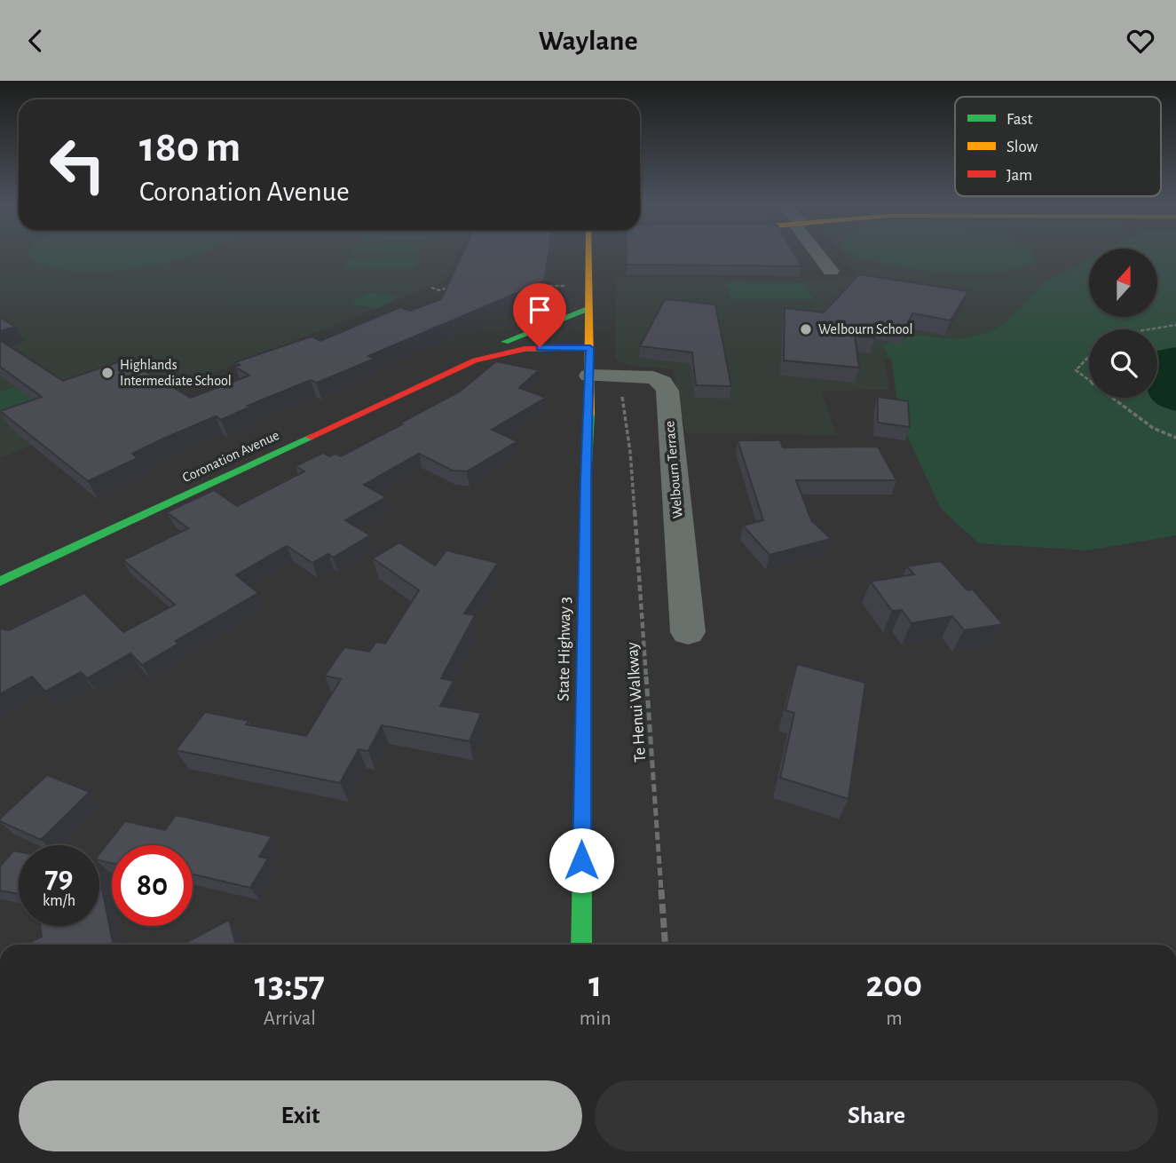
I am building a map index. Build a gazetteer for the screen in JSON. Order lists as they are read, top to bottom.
{
  "streets": {
    "main road": ["Coronation Avenue", "State Highway 3"],
    "street": ["Welbourn Terrace"],
    "path": ["Te Henui Walkway"]
  },
  "crossings": [
    ["Coronation Avenue", "State Highway 3"],
    ["Welbourn Terrace", "State Highway 3"]
  ],
  "places": ["Welbourn School", "Highlands Intermediate School"],
  "legend": ["Fast", "Slow", "Jam"],
  "north": "top",
  "page": {
    "header": "Waylane",
    "turn": ["180 m", "Coronation Avenue"],
    "speed": "79 km/h",
    "limit": "80",
    "eta": [
      "13:57",
      "Arrival",
      "1",
      "min",
      "200",
      "m"
    ],
    "buttons": ["Exit", "Share"]
  }
}
